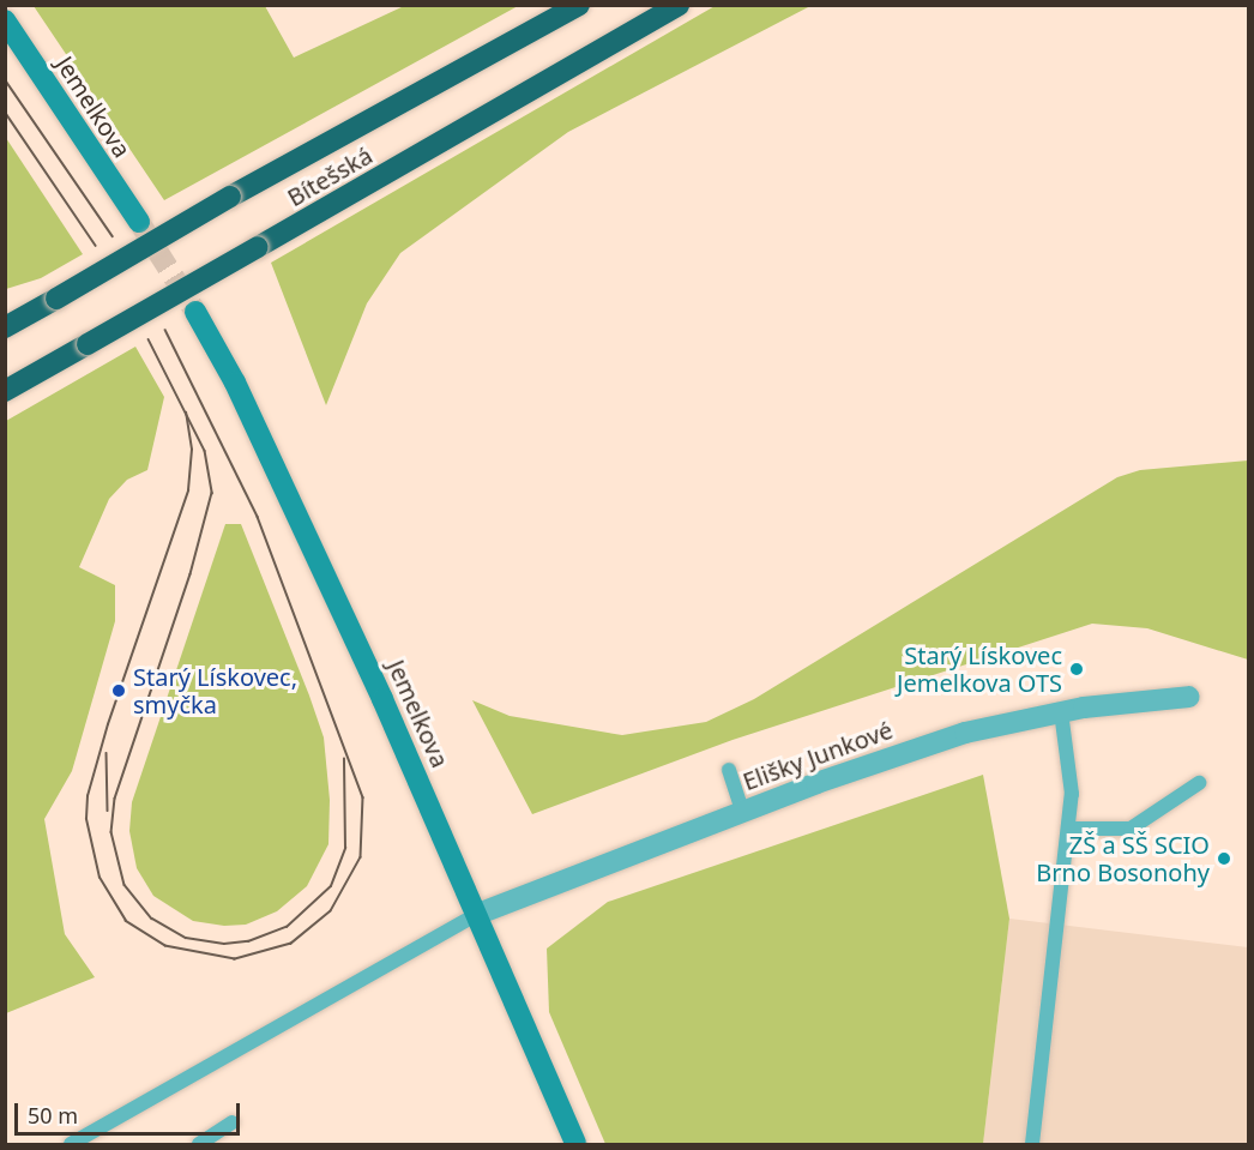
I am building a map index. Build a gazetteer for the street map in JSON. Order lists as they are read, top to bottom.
{
  "streets": {
    "highway": ["Bítešská"],
    "street": ["Jemelkova", "Elišky Junkové"]
  },
  "crossings": [
    ["Jemelkova", "Elišky Junkové"]
  ],
  "places": ["Starý Lískovec Jemelkova OTS", "Starý Lískovec, smyčka", "ZŠ a SŠ SCIO Brno Bosonohy"],
  "scale_bar": "50 m"
}
